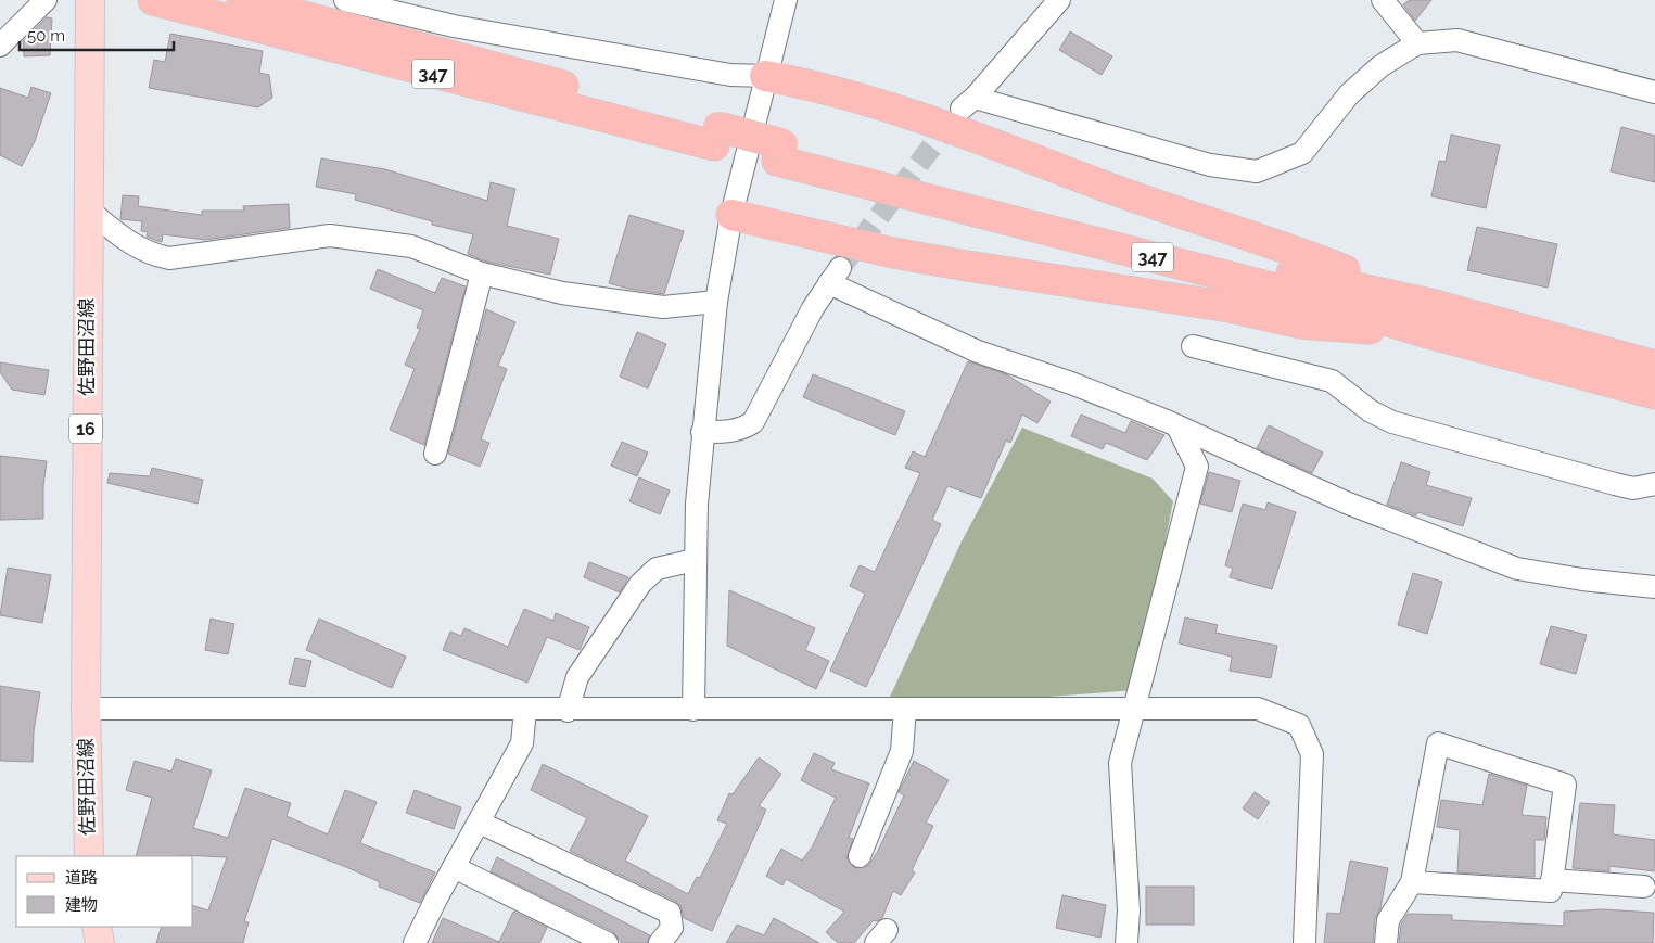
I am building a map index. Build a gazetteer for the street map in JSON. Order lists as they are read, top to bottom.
{
  "streets": {
    "highway": ["347"],
    "main road": ["佐野田沼線", "16"]
  },
  "legend": ["道路", "建物"],
  "scale_bar": "50 m"
}
